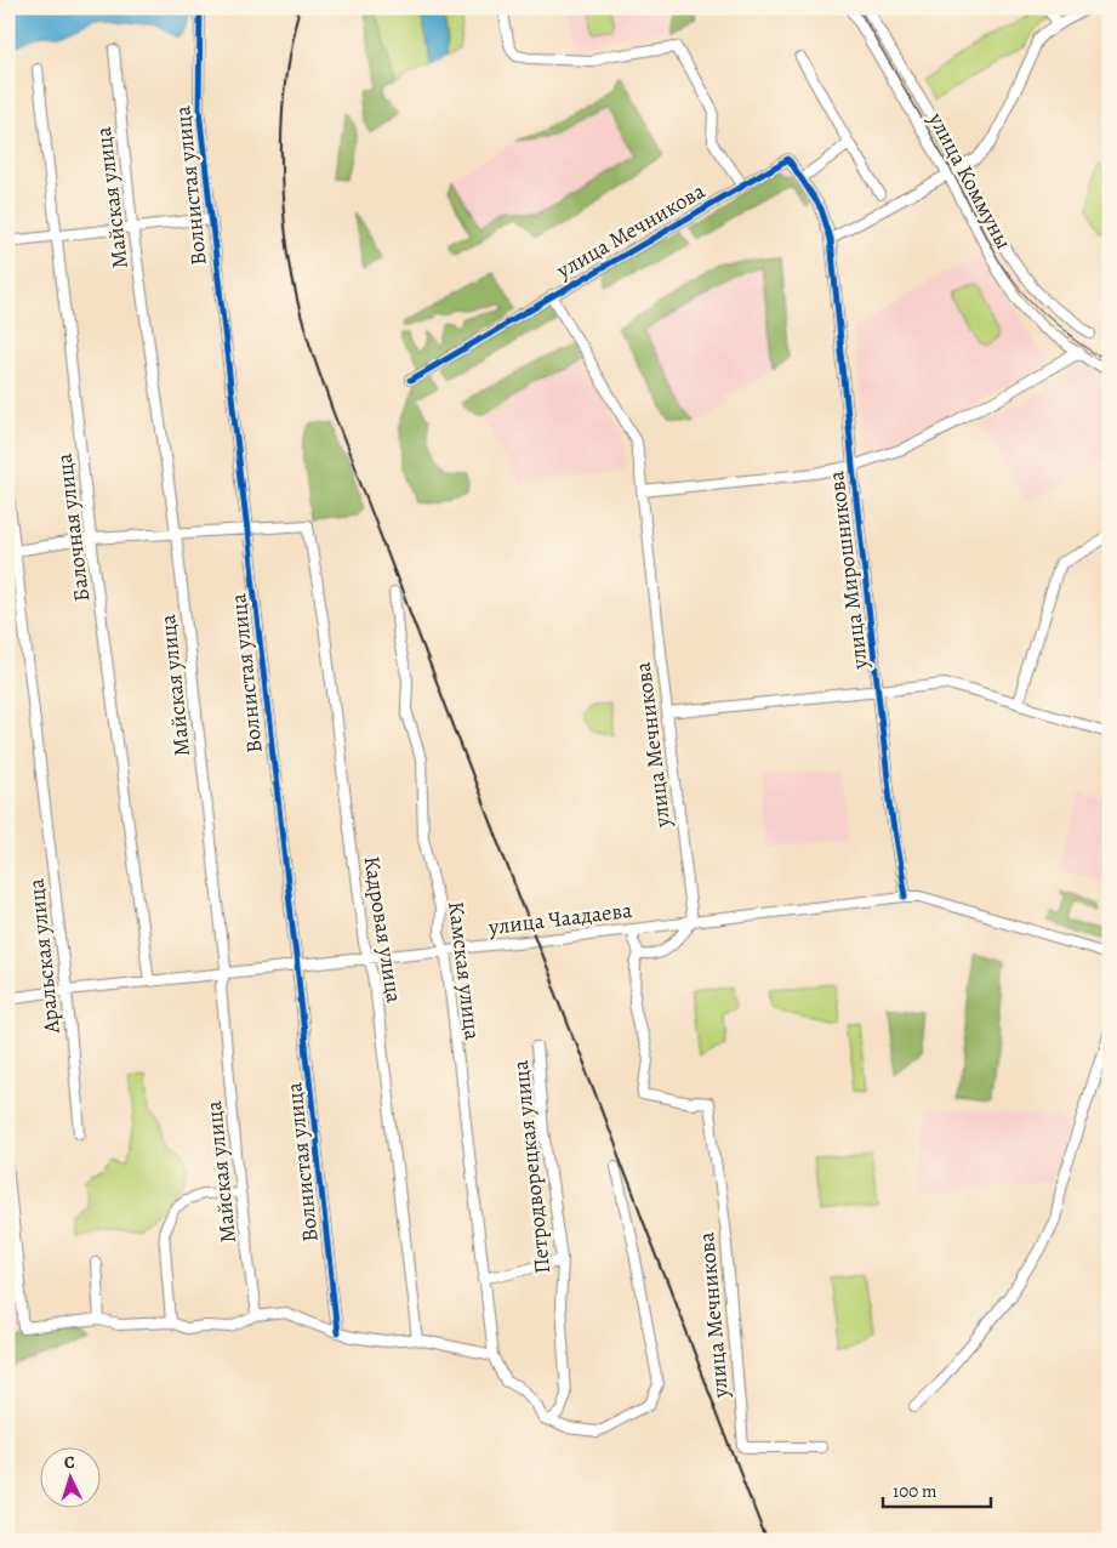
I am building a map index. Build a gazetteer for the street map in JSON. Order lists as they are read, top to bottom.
{
  "streets": {
    "street": [
      "улица Коммуны",
      "Волнистая улица",
      "Майская улица",
      "улица Мечникова",
      "Балочная улица",
      "улица Мирошникова",
      "улица Чаадаева",
      "Кадровая улица",
      "Аральская улица",
      "Камская улица",
      "Петродворецкая улица"
    ]
  },
  "crossings": [
    ["Волнистая улица", "улица Чаадаева"],
    ["Волнистая улица", "Кадровая улица"],
    ["Майская улица", "улица Чаадаева"],
    ["улица Мечникова", "улица Мирошникова"],
    ["улица Мечникова", "улица Чаадаева"],
    ["Балочная улица", "улица Чаадаева"],
    ["улица Мирошникова", "улица Чаадаева"],
    ["улица Чаадаева", "Кадровая улица"],
    ["улица Чаадаева", "Аральская улица"],
    ["улица Чаадаева", "Камская улица"]
  ],
  "scale_bar": "100 m",
  "north": "top"
}
